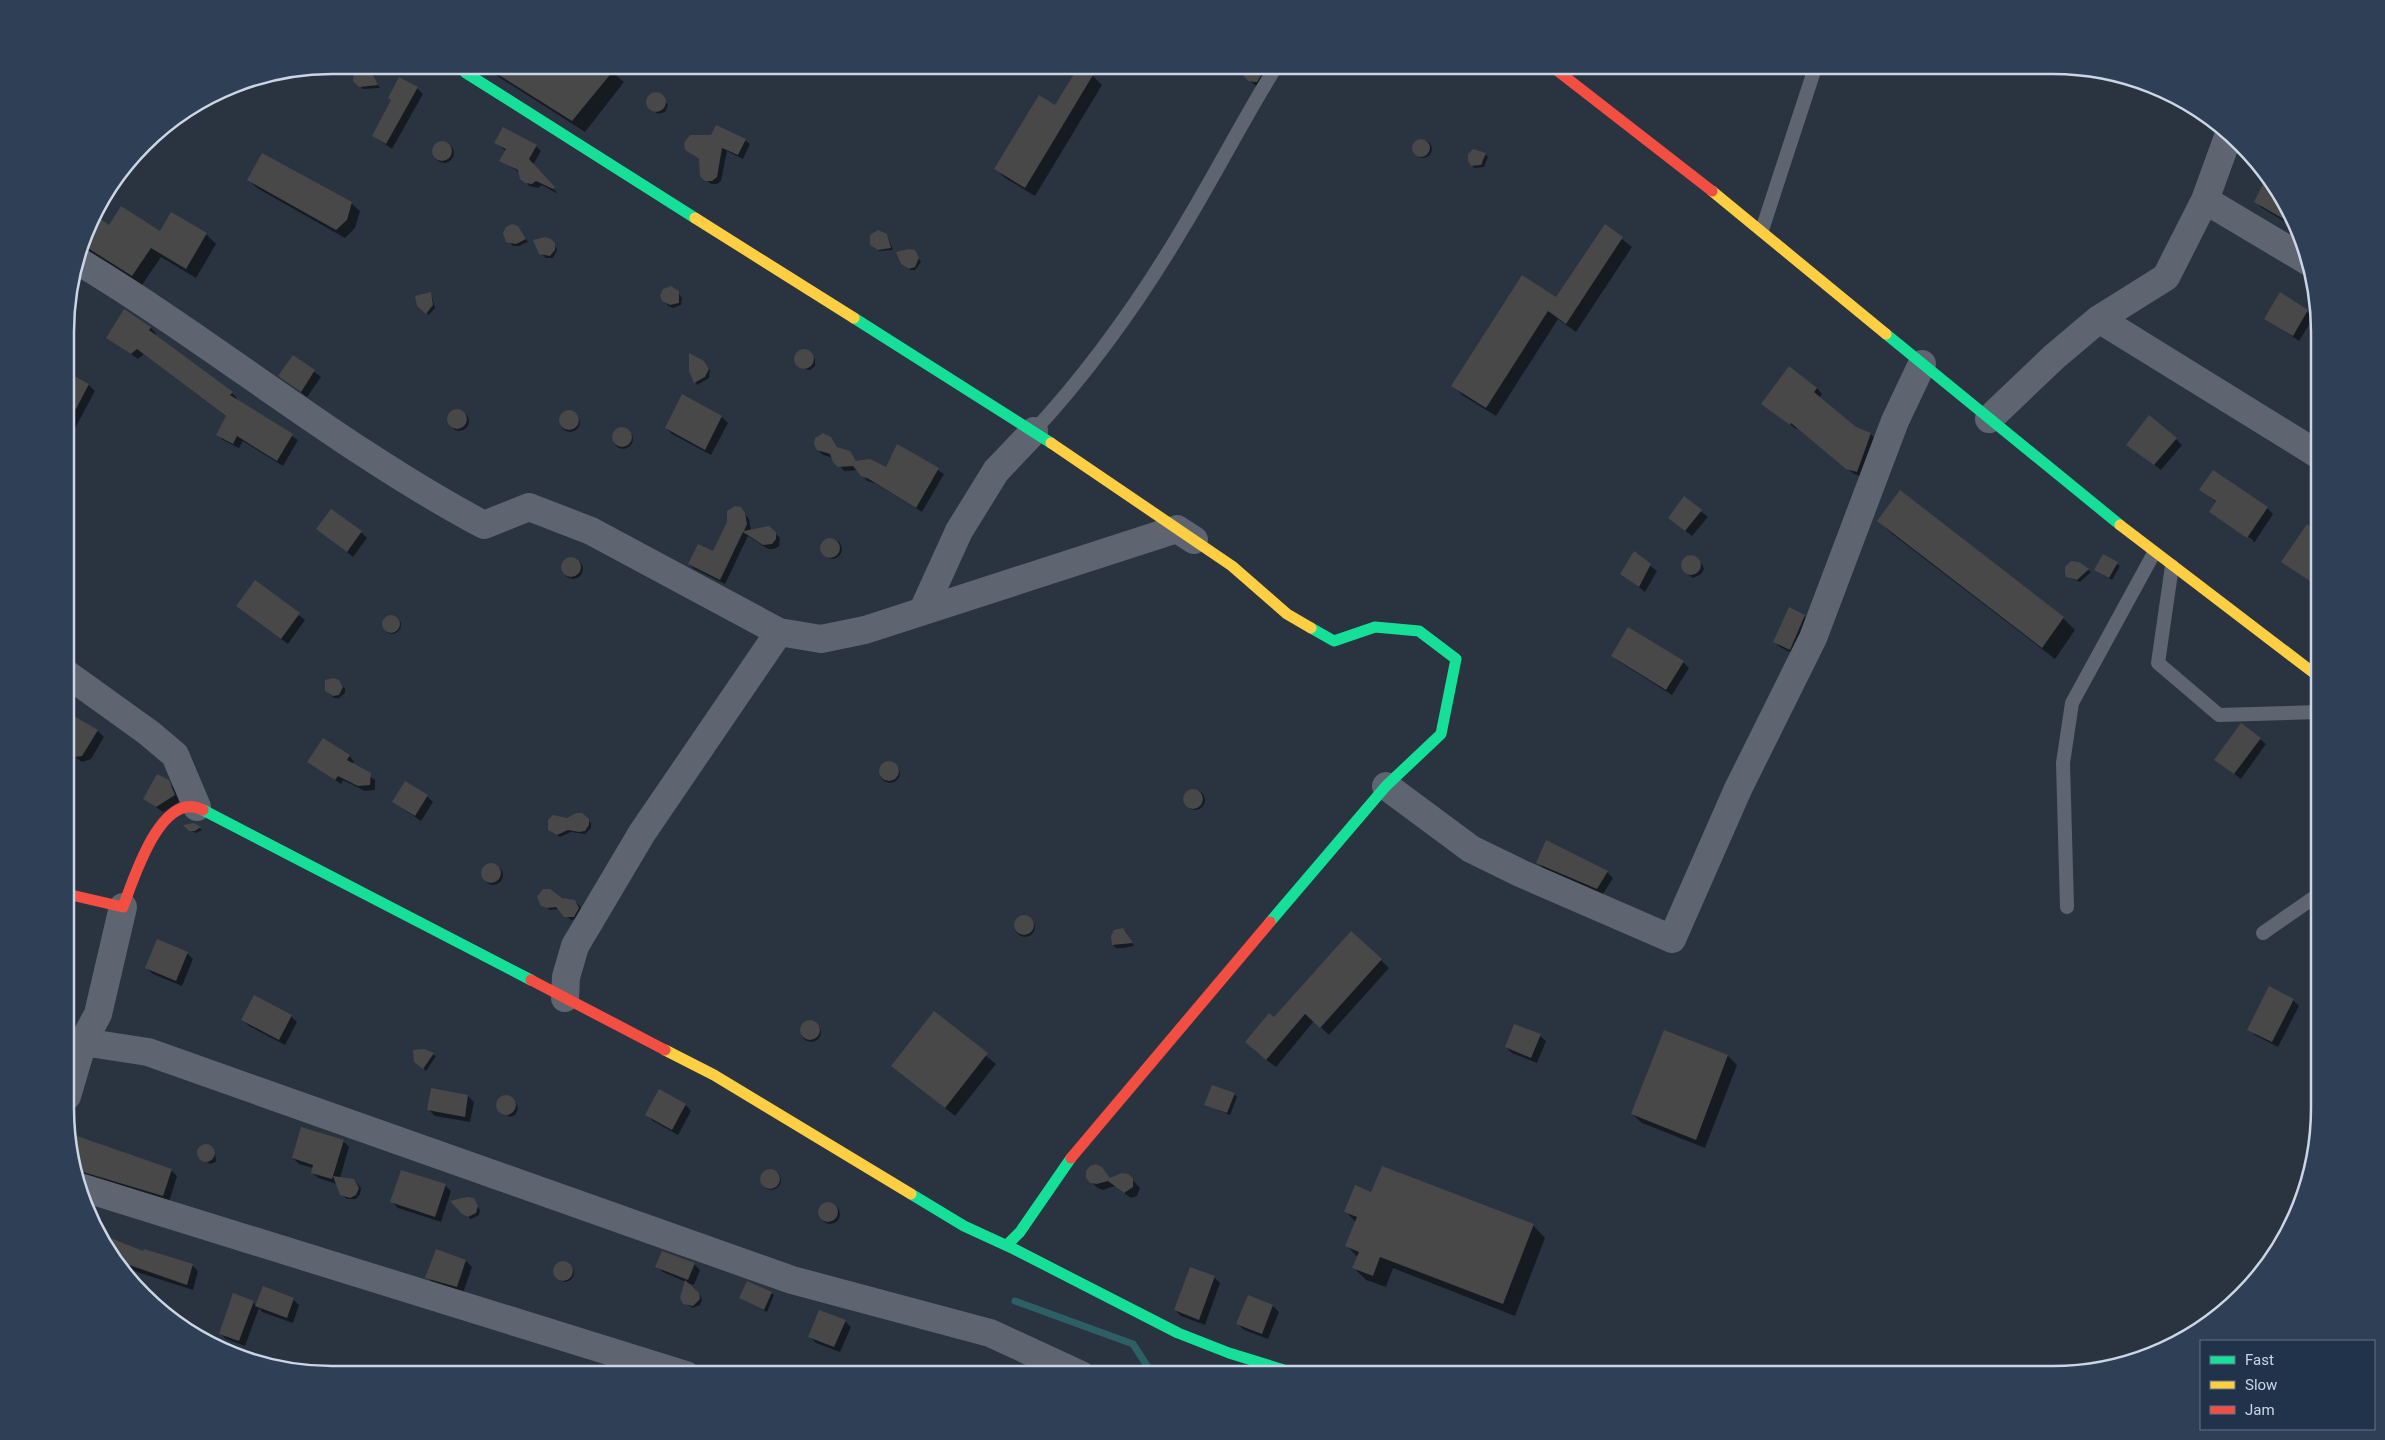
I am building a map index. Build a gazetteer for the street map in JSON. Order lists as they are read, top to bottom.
{
  "legend": ["Fast", "Slow", "Jam"]
}
